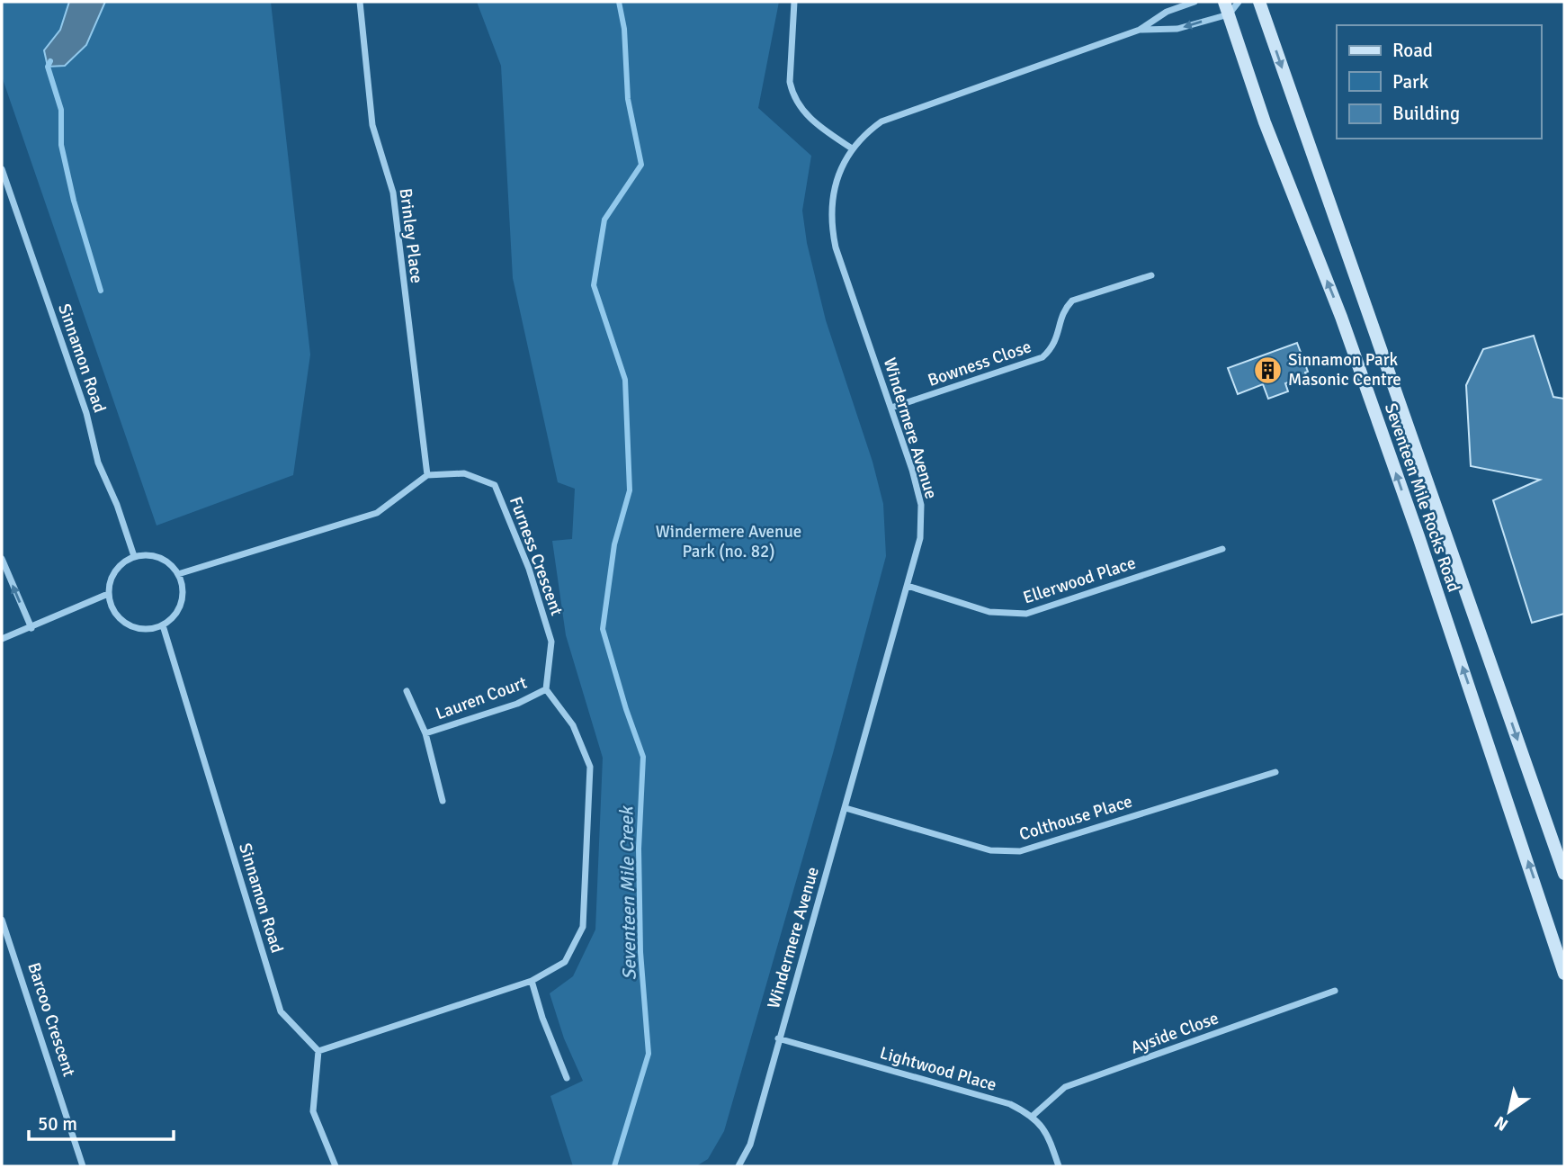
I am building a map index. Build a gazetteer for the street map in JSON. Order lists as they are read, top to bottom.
{
  "streets": {
    "main road": ["Seventeen Mile Rocks Road"],
    "street": [
      "Brinley Place",
      "Sinnamon Road",
      "Bowness Close",
      "Windermere Avenue",
      "Furness Crescent",
      "Ellerwood Place",
      "Lauren Court",
      "Colthouse Place",
      "Barcoo Crescent",
      "Ayside Close",
      "Lightwood Place"
    ]
  },
  "crossings": [
    ["Brinley Place", "Furness Crescent"],
    ["Bowness Close", "Windermere Avenue"],
    ["Windermere Avenue", "Ellerwood Place"],
    ["Windermere Avenue", "Colthouse Place"],
    ["Windermere Avenue", "Lightwood Place"],
    ["Furness Crescent", "Lauren Court"],
    ["Ayside Close", "Lightwood Place"]
  ],
  "water": ["Seventeen Mile Creek"],
  "parks": ["Windermere Avenue Park (no. 82)"],
  "places": {
    "building": ["Sinnamon Park Masonic Centre"]
  },
  "legend": ["Road", "Park", "Building"],
  "scale_bar": "50 m",
  "north": "bottom left"
}
